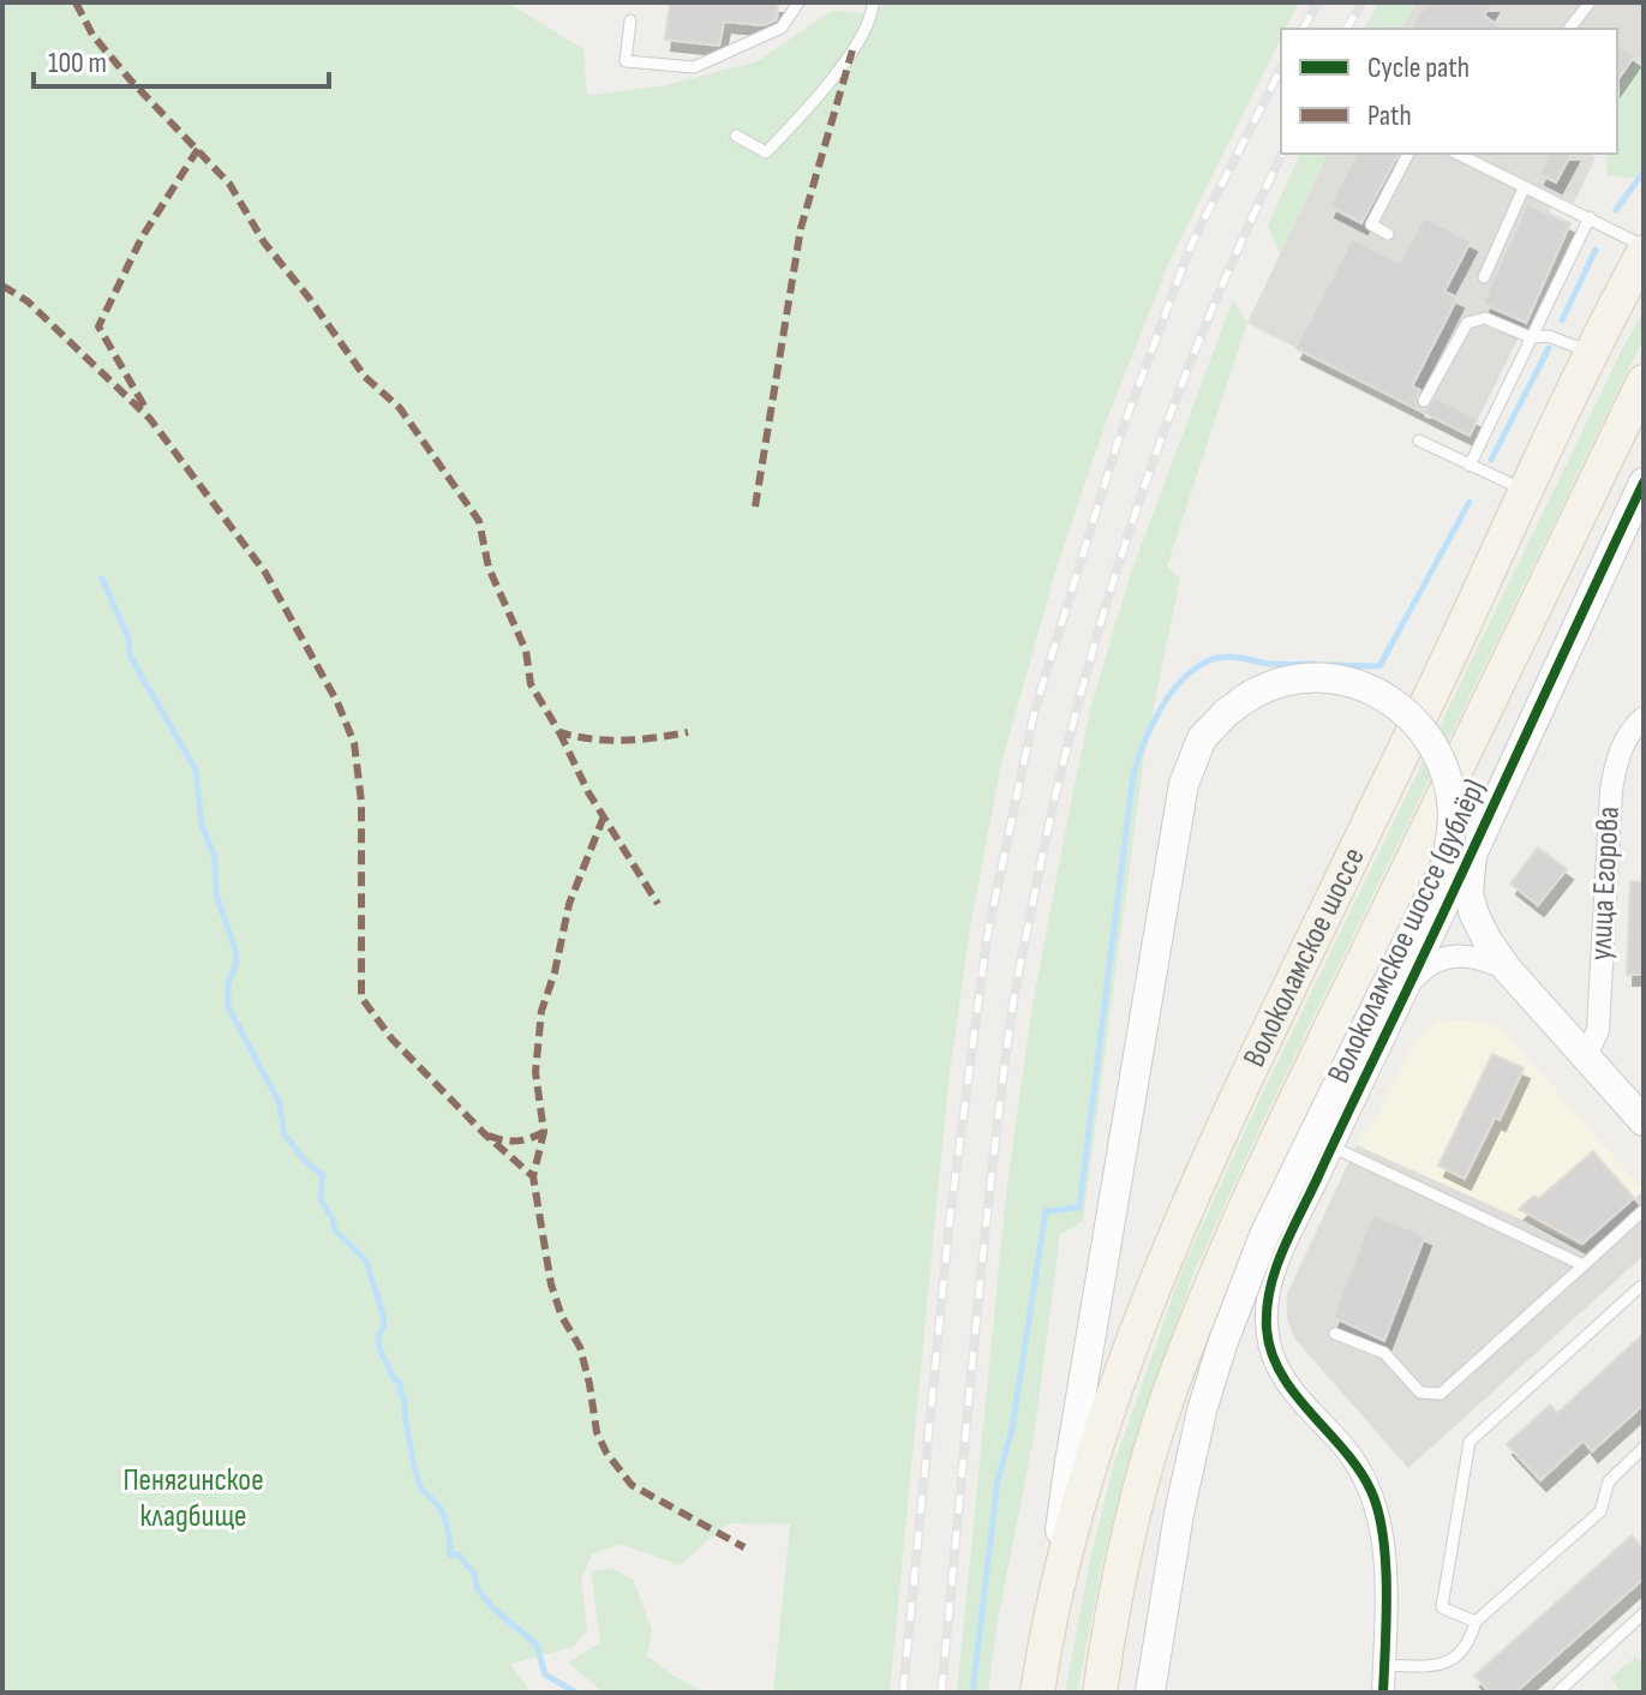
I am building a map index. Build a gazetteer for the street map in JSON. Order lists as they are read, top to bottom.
{
  "streets": {
    "main road": ["Волоколамское шоссе (дублёр)", "Волоколамское шоссе"],
    "street": ["улица Егорова"]
  },
  "parks": ["Пенягинское кладбище"],
  "legend": ["Cycle path", "Path"],
  "scale_bar": "100 m"
}
